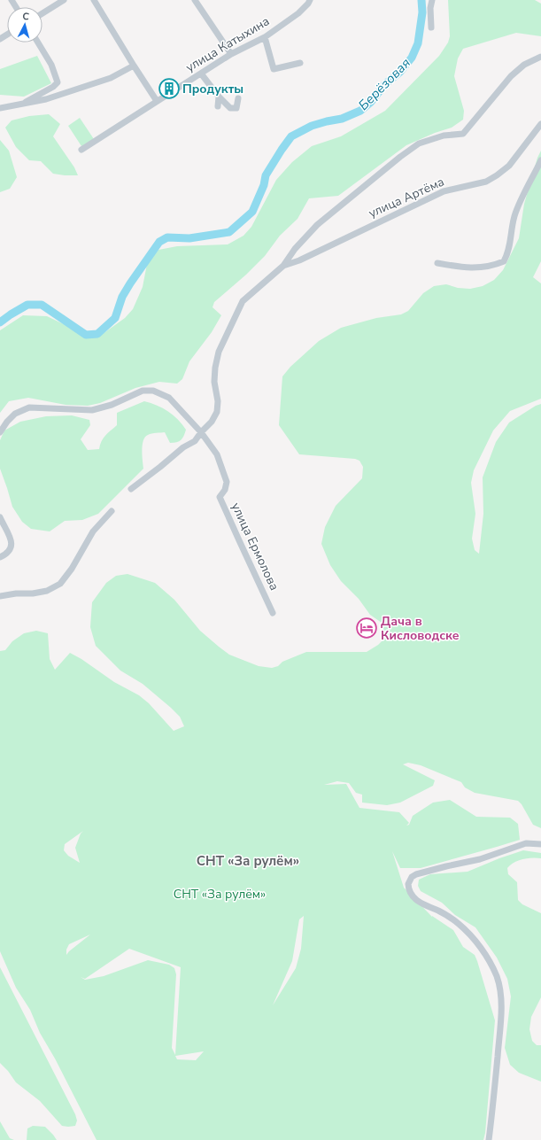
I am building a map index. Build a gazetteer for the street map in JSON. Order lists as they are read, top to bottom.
{
  "streets": {
    "street": ["улица Катыхина", "улица Артёма", "улица Ермолова"]
  },
  "districts": ["СНТ «За рулём»"],
  "water": ["Берёзовая"],
  "parks": ["СНТ «За рулём»"],
  "places": {
    "building": ["Продукты"],
    "hotel": ["Дача в Кисловодске"]
  },
  "north": "top"
}
